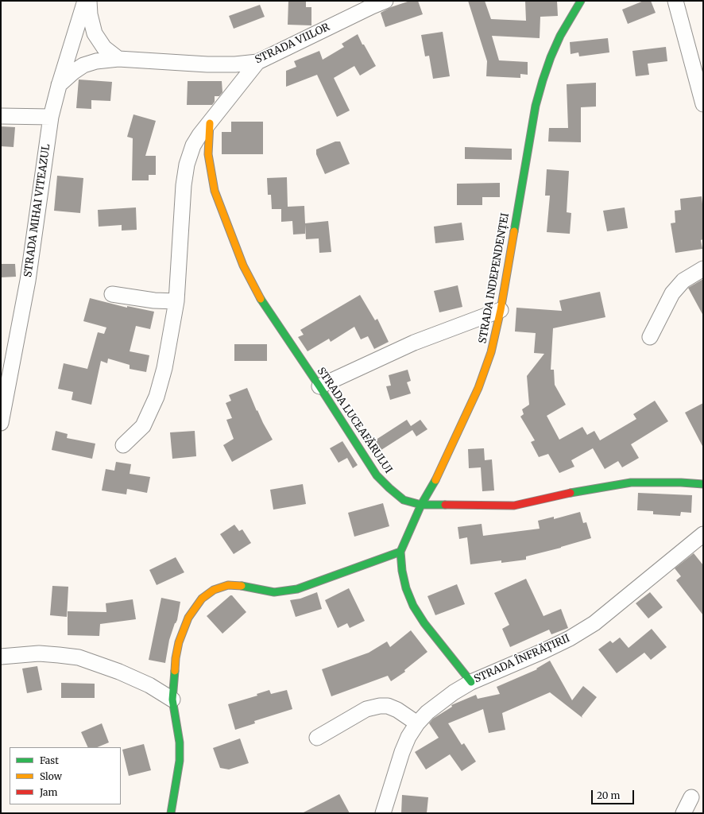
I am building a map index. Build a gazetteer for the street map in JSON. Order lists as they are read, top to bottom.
{
  "streets": {
    "street": [
      "STRADA VIILOR",
      "STRADA MIHAI VITEAZUL",
      "STRADA INDEPENDENȚEI",
      "STRADA LUCEAFĂRULUI",
      "STRADA ÎNFRĂȚIRII"
    ]
  },
  "crossings": [
    ["STRADA VIILOR", "STRADA MIHAI VITEAZUL"],
    ["STRADA INDEPENDENȚEI", "STRADA LUCEAFĂRULUI"],
    ["STRADA INDEPENDENȚEI", "STRADA ÎNFRĂȚIRII"]
  ],
  "legend": ["Fast", "Slow", "Jam"],
  "scale_bar": "20 m"
}
